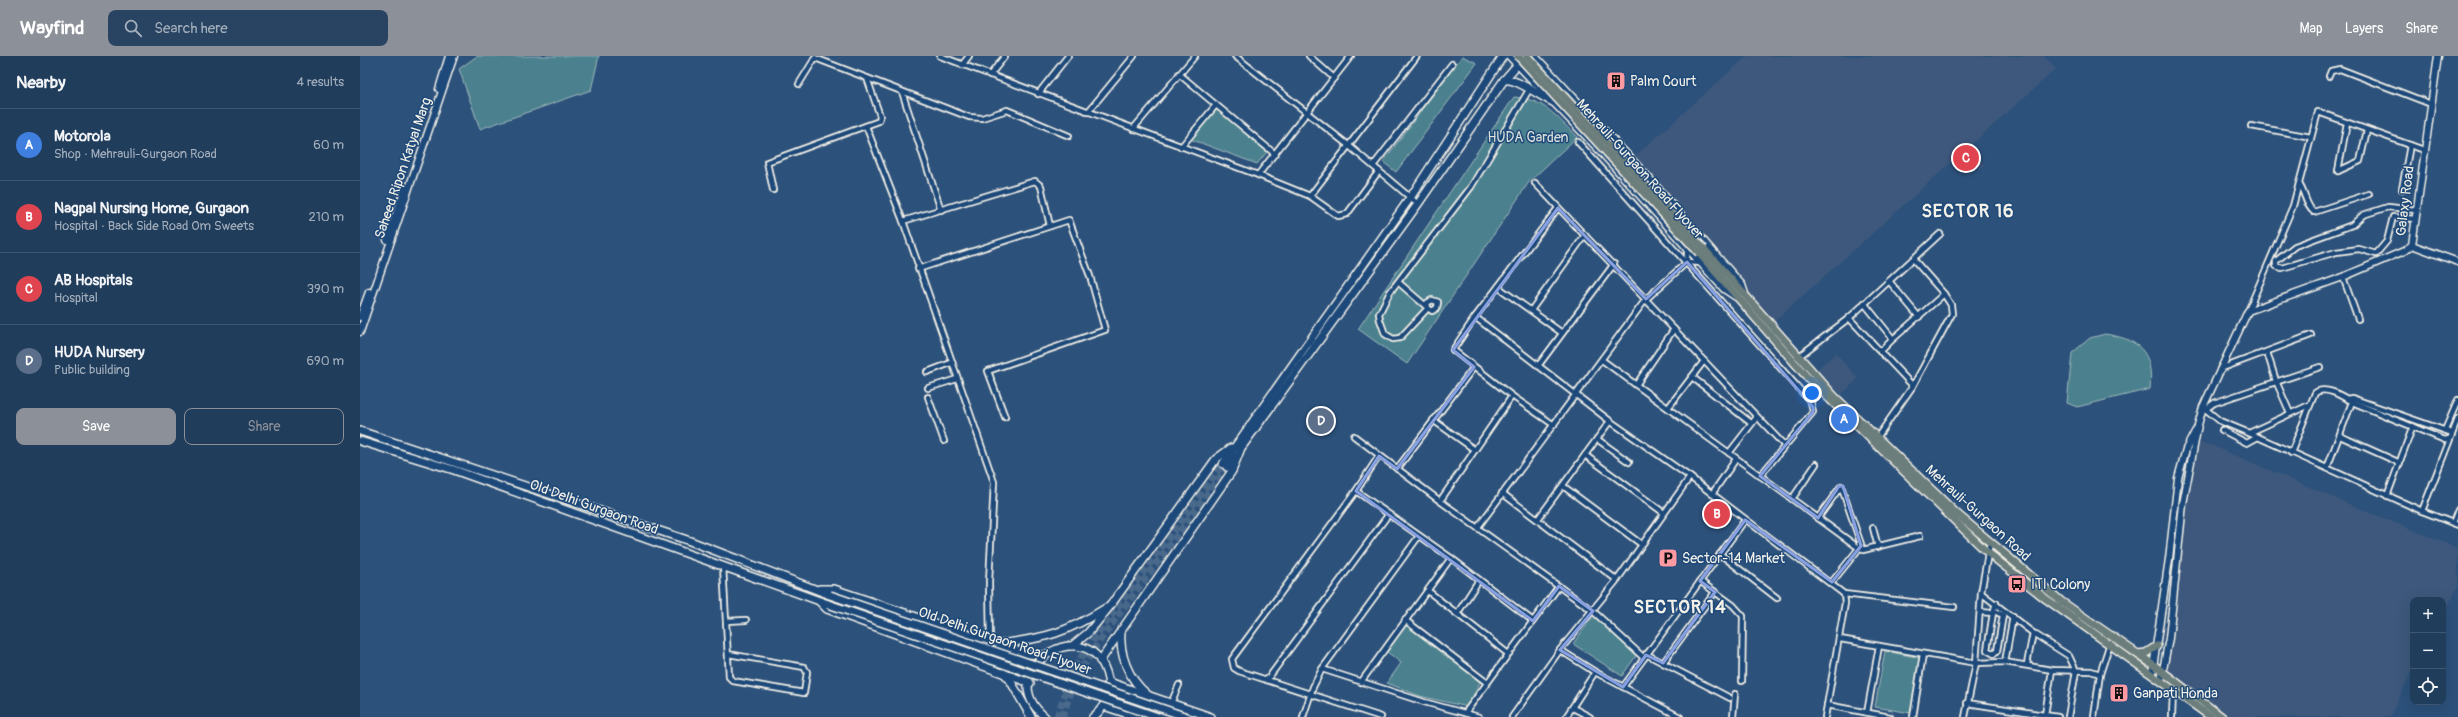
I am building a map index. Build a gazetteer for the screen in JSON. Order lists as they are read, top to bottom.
{
  "streets": {
    "main road": [
      "Mehrauli-Gurgaon Road Flyover",
      "Old Delhi Gurgaon Road",
      "Mehrauli-Gurgaon Road",
      "Old Delhi Gurgaon Road Flyover"
    ],
    "street": ["Saheed Ripon Katyal Marg", "Galaxy Road"]
  },
  "crossings": [
    ["Mehrauli-Gurgaon Road Flyover", "Mehrauli-Gurgaon Road"],
    ["Old Delhi Gurgaon Road", "Old Delhi Gurgaon Road Flyover"]
  ],
  "districts": ["SECTOR 16", "SECTOR 14"],
  "parks": ["HUDA Garden"],
  "places": {
    "building": ["Palm Court", "Ganpati Honda"],
    "parking": ["Sector-14 Market"],
    "bus stop": ["ITI Colony"]
  },
  "page": {
    "header": "Wayfind",
    "search": "Search here",
    "nav": ["Map", "Layers", "Share"],
    "heading": ["Nearby", "4 results"],
    "list": [
      {
        "mark": "A",
        "name": "Motorola",
        "note": "Shop · Mehrauli-Gurgaon Road",
        "value": "60 m"
      },
      {
        "mark": "B",
        "name": "Nagpal Nursing Home, Gurgaon",
        "note": "Hospital · Back Side Road Om Sweets",
        "value": "210 m"
      },
      {
        "mark": "C",
        "name": "AB Hospitals",
        "note": "Hospital",
        "value": "390 m"
      },
      {
        "mark": "D",
        "name": "HUDA Nursery",
        "note": "Public building",
        "value": "690 m"
      }
    ],
    "pins": [
      "C",
      "A",
      "D",
      "B"
    ],
    "buttons": ["Save", "Share"],
    "map_buttons": ["+", "−"]
  }
}
